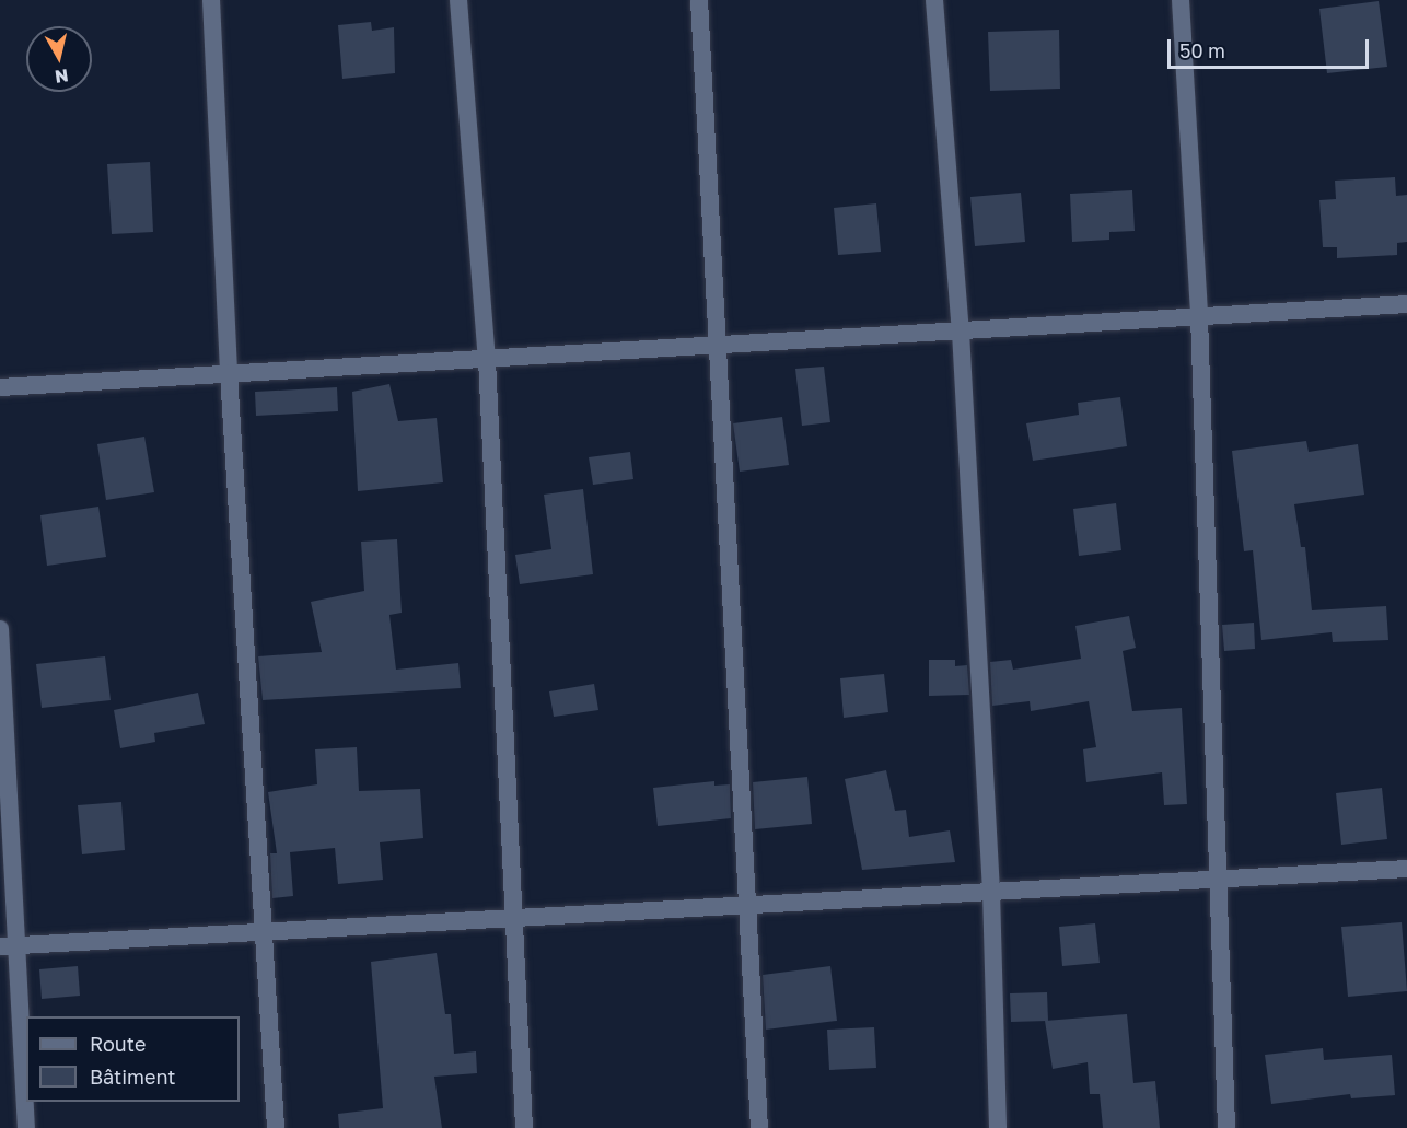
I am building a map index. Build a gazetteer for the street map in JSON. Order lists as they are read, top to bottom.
{
  "legend": ["Route", "Bâtiment"],
  "scale_bar": "50 m",
  "north": "bottom"
}
